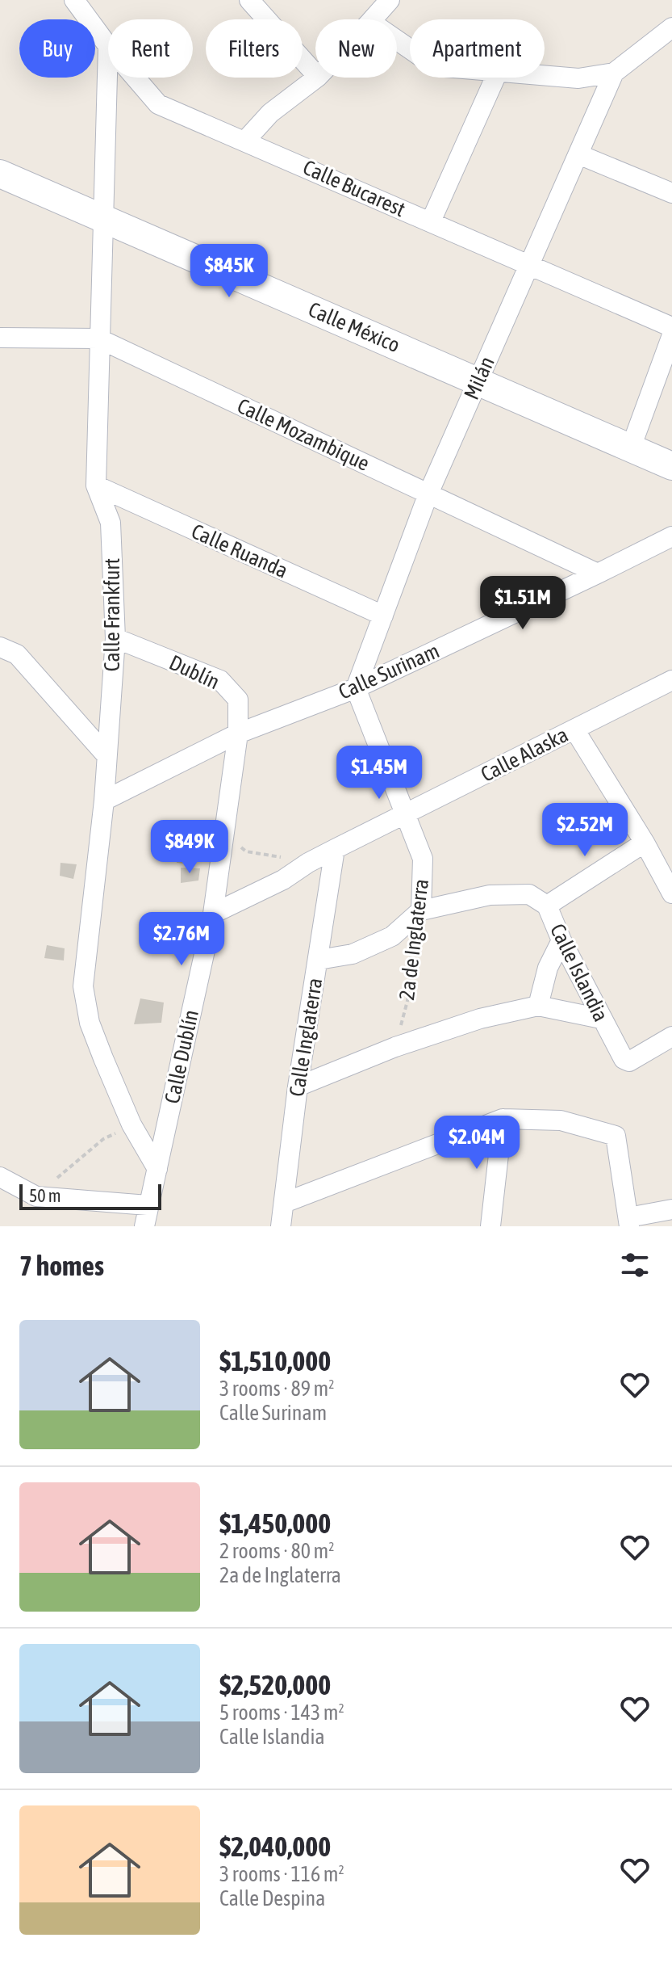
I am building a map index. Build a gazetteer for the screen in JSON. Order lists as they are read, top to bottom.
{
  "streets": {
    "street": [
      "Calle Bucarest",
      "Calle México",
      "Milán",
      "Calle Mozambique",
      "Calle Ruanda",
      "Calle Frankfurt",
      "Calle Surinam",
      "Dublín",
      "Calle Alaska",
      "2a de Inglaterra",
      "Calle Islandia",
      "Calle Inglaterra",
      "Calle Dublín"
    ]
  },
  "crossings": [
    ["Calle Bucarest", "Milán"],
    ["Calle Bucarest", "Calle Frankfurt"],
    ["Calle México", "Milán"],
    ["Calle México", "Calle Frankfurt"],
    ["Milán", "Calle Mozambique"],
    ["Milán", "Calle Ruanda"],
    ["Milán", "Calle Surinam"],
    ["Milán", "2a de Inglaterra"],
    ["Calle Mozambique", "Calle Frankfurt"],
    ["Calle Mozambique", "Calle Surinam"],
    ["Calle Ruanda", "Calle Frankfurt"],
    ["Calle Frankfurt", "Calle Surinam"],
    ["Calle Frankfurt", "Dublín"],
    ["Calle Frankfurt", "Calle Dublín"],
    ["Calle Surinam", "Dublín"],
    ["Calle Surinam", "2a de Inglaterra"],
    ["Calle Surinam", "Calle Dublín"],
    ["Dublín", "Calle Dublín"],
    ["Calle Alaska", "2a de Inglaterra"],
    ["Calle Alaska", "Calle Inglaterra"],
    ["Calle Alaska", "Calle Dublín"]
  ],
  "scale_bar": "50 m",
  "page": {
    "chip": [
      "Buy",
      "Rent",
      "Filters",
      "New",
      "Apartment"
    ],
    "price": [
      "$845K",
      "$1.51M",
      "$1.45M",
      "$2.52M",
      "$849K",
      "$2.76M",
      "$2.04M"
    ],
    "scale": "50 m",
    "heading": "7 homes",
    "list": [
      {
        "name": "$1,510,000",
        "note": "3 rooms · 89 m² · Calle Surinam"
      },
      {
        "name": "$1,450,000",
        "note": "2 rooms · 80 m² · 2a de Inglaterra"
      },
      {
        "name": "$2,520,000",
        "note": "5 rooms · 143 m² · Calle Islandia"
      },
      {
        "name": "$2,040,000",
        "note": "3 rooms · 116 m² · Calle Despina"
      }
    ]
  }
}
